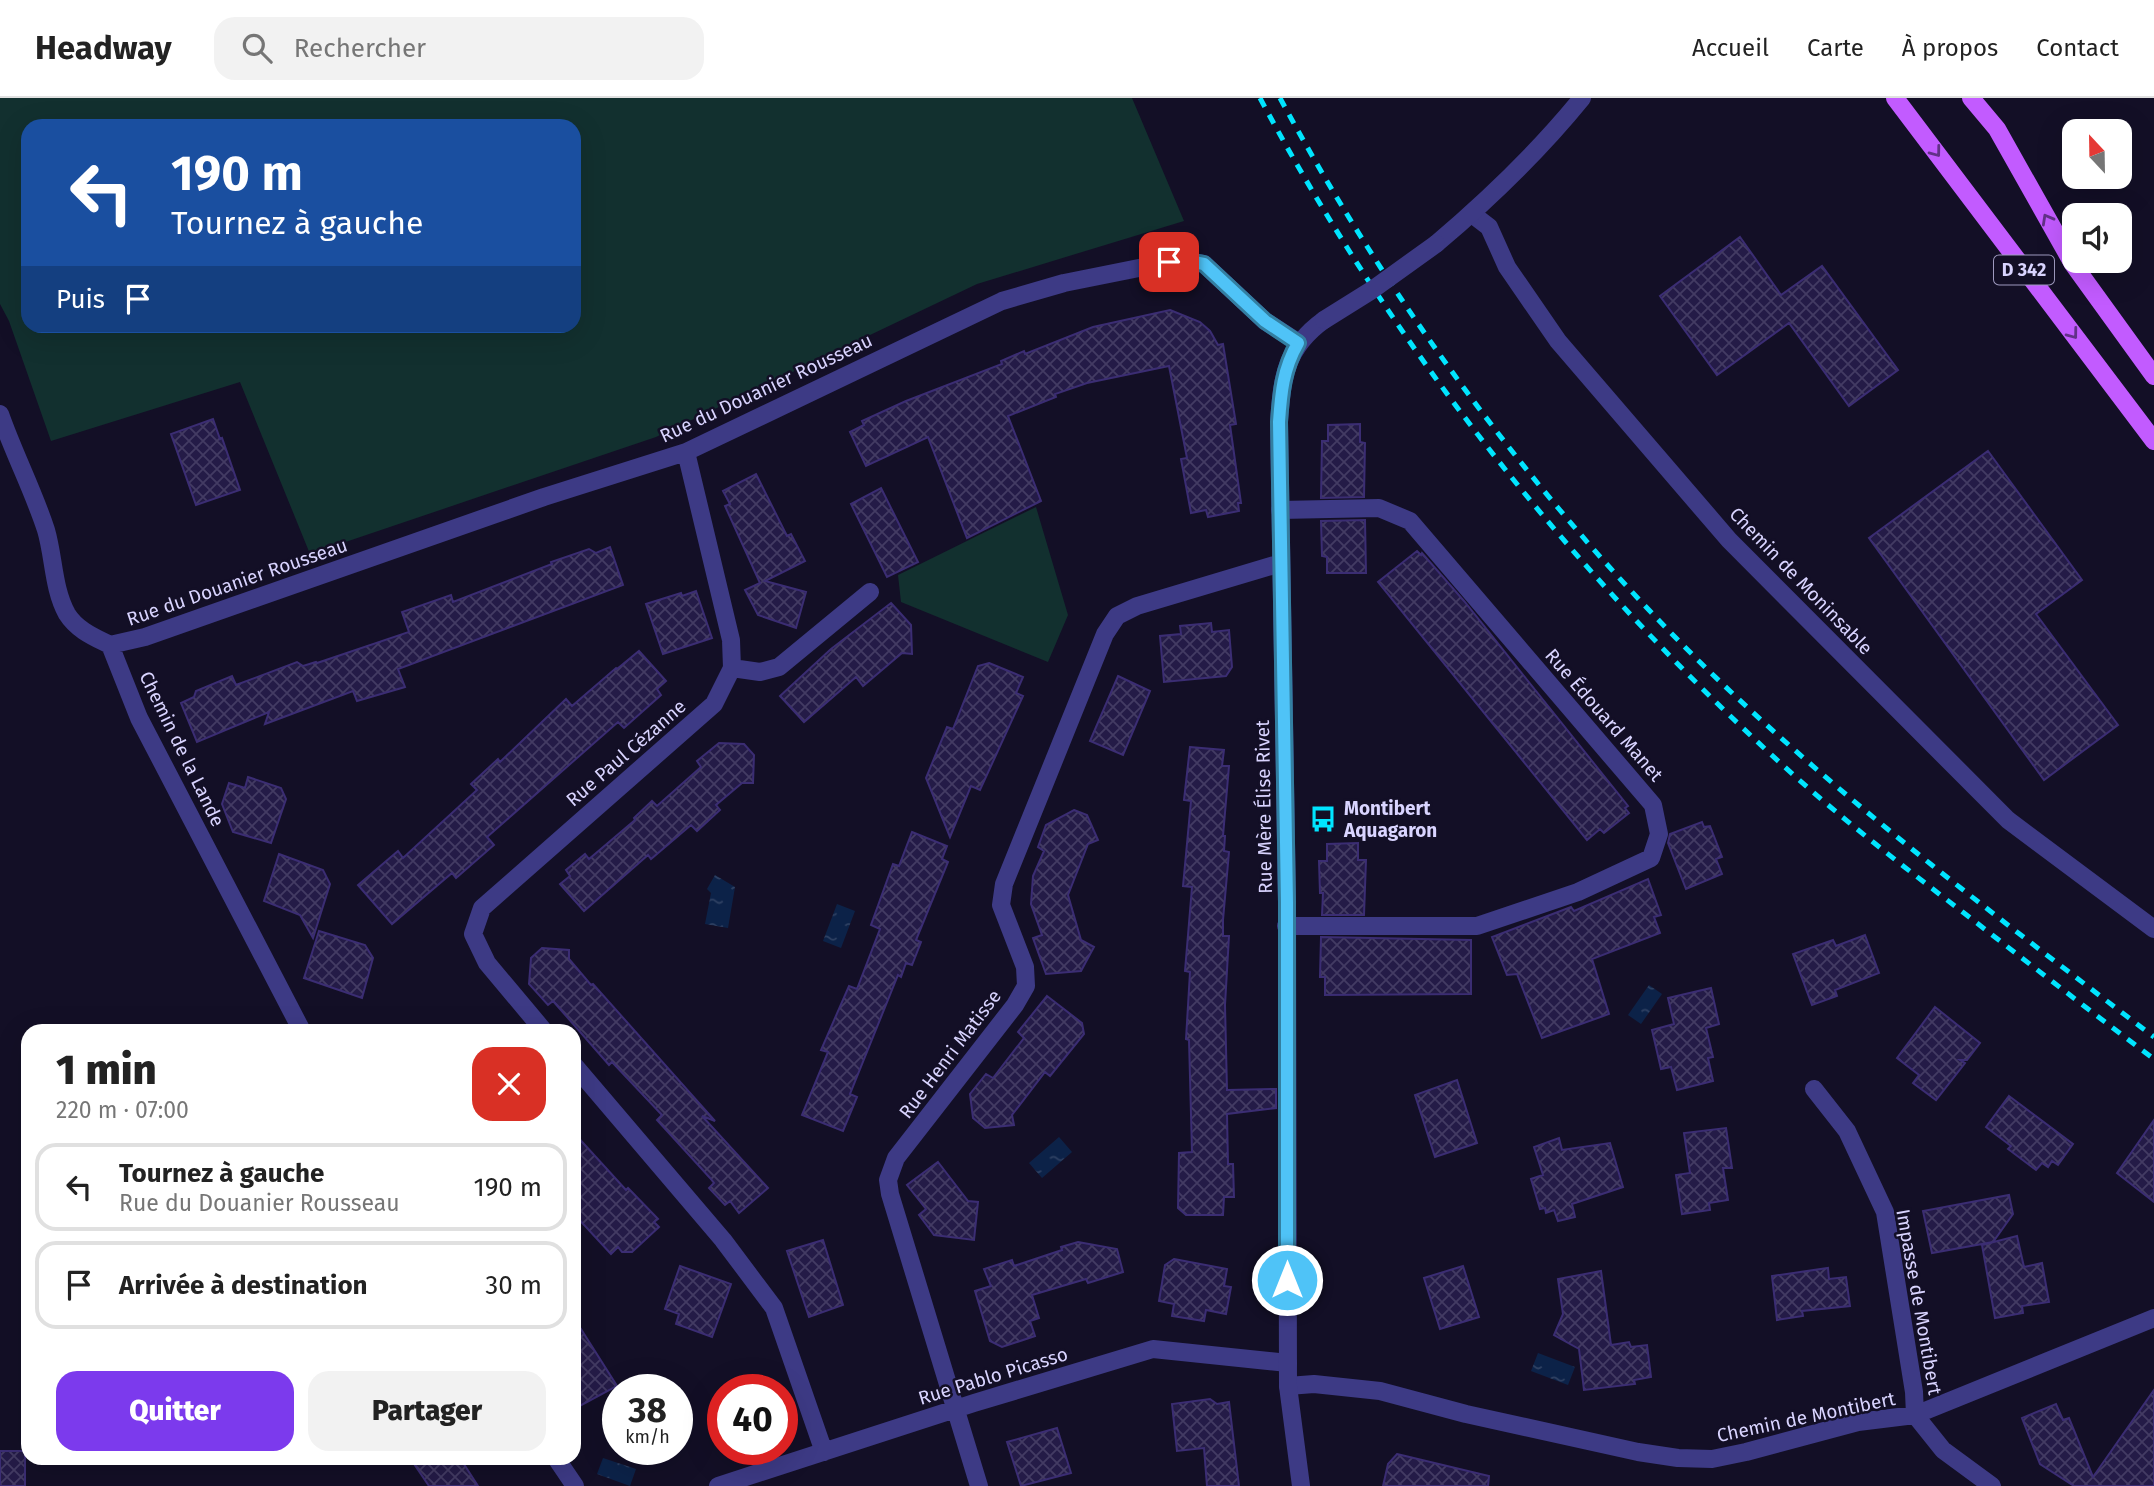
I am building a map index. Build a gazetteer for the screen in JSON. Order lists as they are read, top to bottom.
{
  "streets": {
    "main road": ["D 342"],
    "street": [
      "Rue du Douanier Rousseau",
      "Chemin de Moninsable",
      "Rue Édouard Manet",
      "Chemin de la Lande",
      "Rue Paul Cézanne",
      "Rue Mère Élise Rivet",
      "Rue Henri Matisse",
      "Impasse de Montibert",
      "Rue Pablo Picasso",
      "Chemin de Montibert"
    ]
  },
  "crossings": [
    ["Rue du Douanier Rousseau", "Chemin de la Lande"],
    ["Rue du Douanier Rousseau", "Rue Mère Élise Rivet"],
    ["Chemin de Moninsable", "Rue Mère Élise Rivet"],
    ["Rue Édouard Manet", "Rue Mère Élise Rivet"],
    ["Rue Mère Élise Rivet", "Rue Henri Matisse"],
    ["Rue Mère Élise Rivet", "Rue Pablo Picasso"],
    ["Rue Mère Élise Rivet", "Chemin de Montibert"],
    ["Rue Henri Matisse", "Rue Pablo Picasso"],
    ["Impasse de Montibert", "Chemin de Montibert"]
  ],
  "places": {
    "bus stop": ["Montibert Aquagaron"]
  },
  "north": "top",
  "page": {
    "header": "Headway",
    "search": "Rechercher",
    "nav": [
      "Accueil",
      "Carte",
      "À propos",
      "Contact"
    ],
    "turn": ["190 m", "Tournez à gauche"],
    "then": "Puis",
    "heading": ["1 min", "220 m · 07:00"],
    "list": [
      {
        "name": "Tournez à gauche",
        "note": "Rue du Douanier Rousseau",
        "value": "190 m"
      },
      {
        "name": "Arrivée à destination",
        "value": "30 m"
      }
    ],
    "buttons": ["Quitter", "Partager"],
    "speed": "38 km/h",
    "limit": "40"
  }
}
